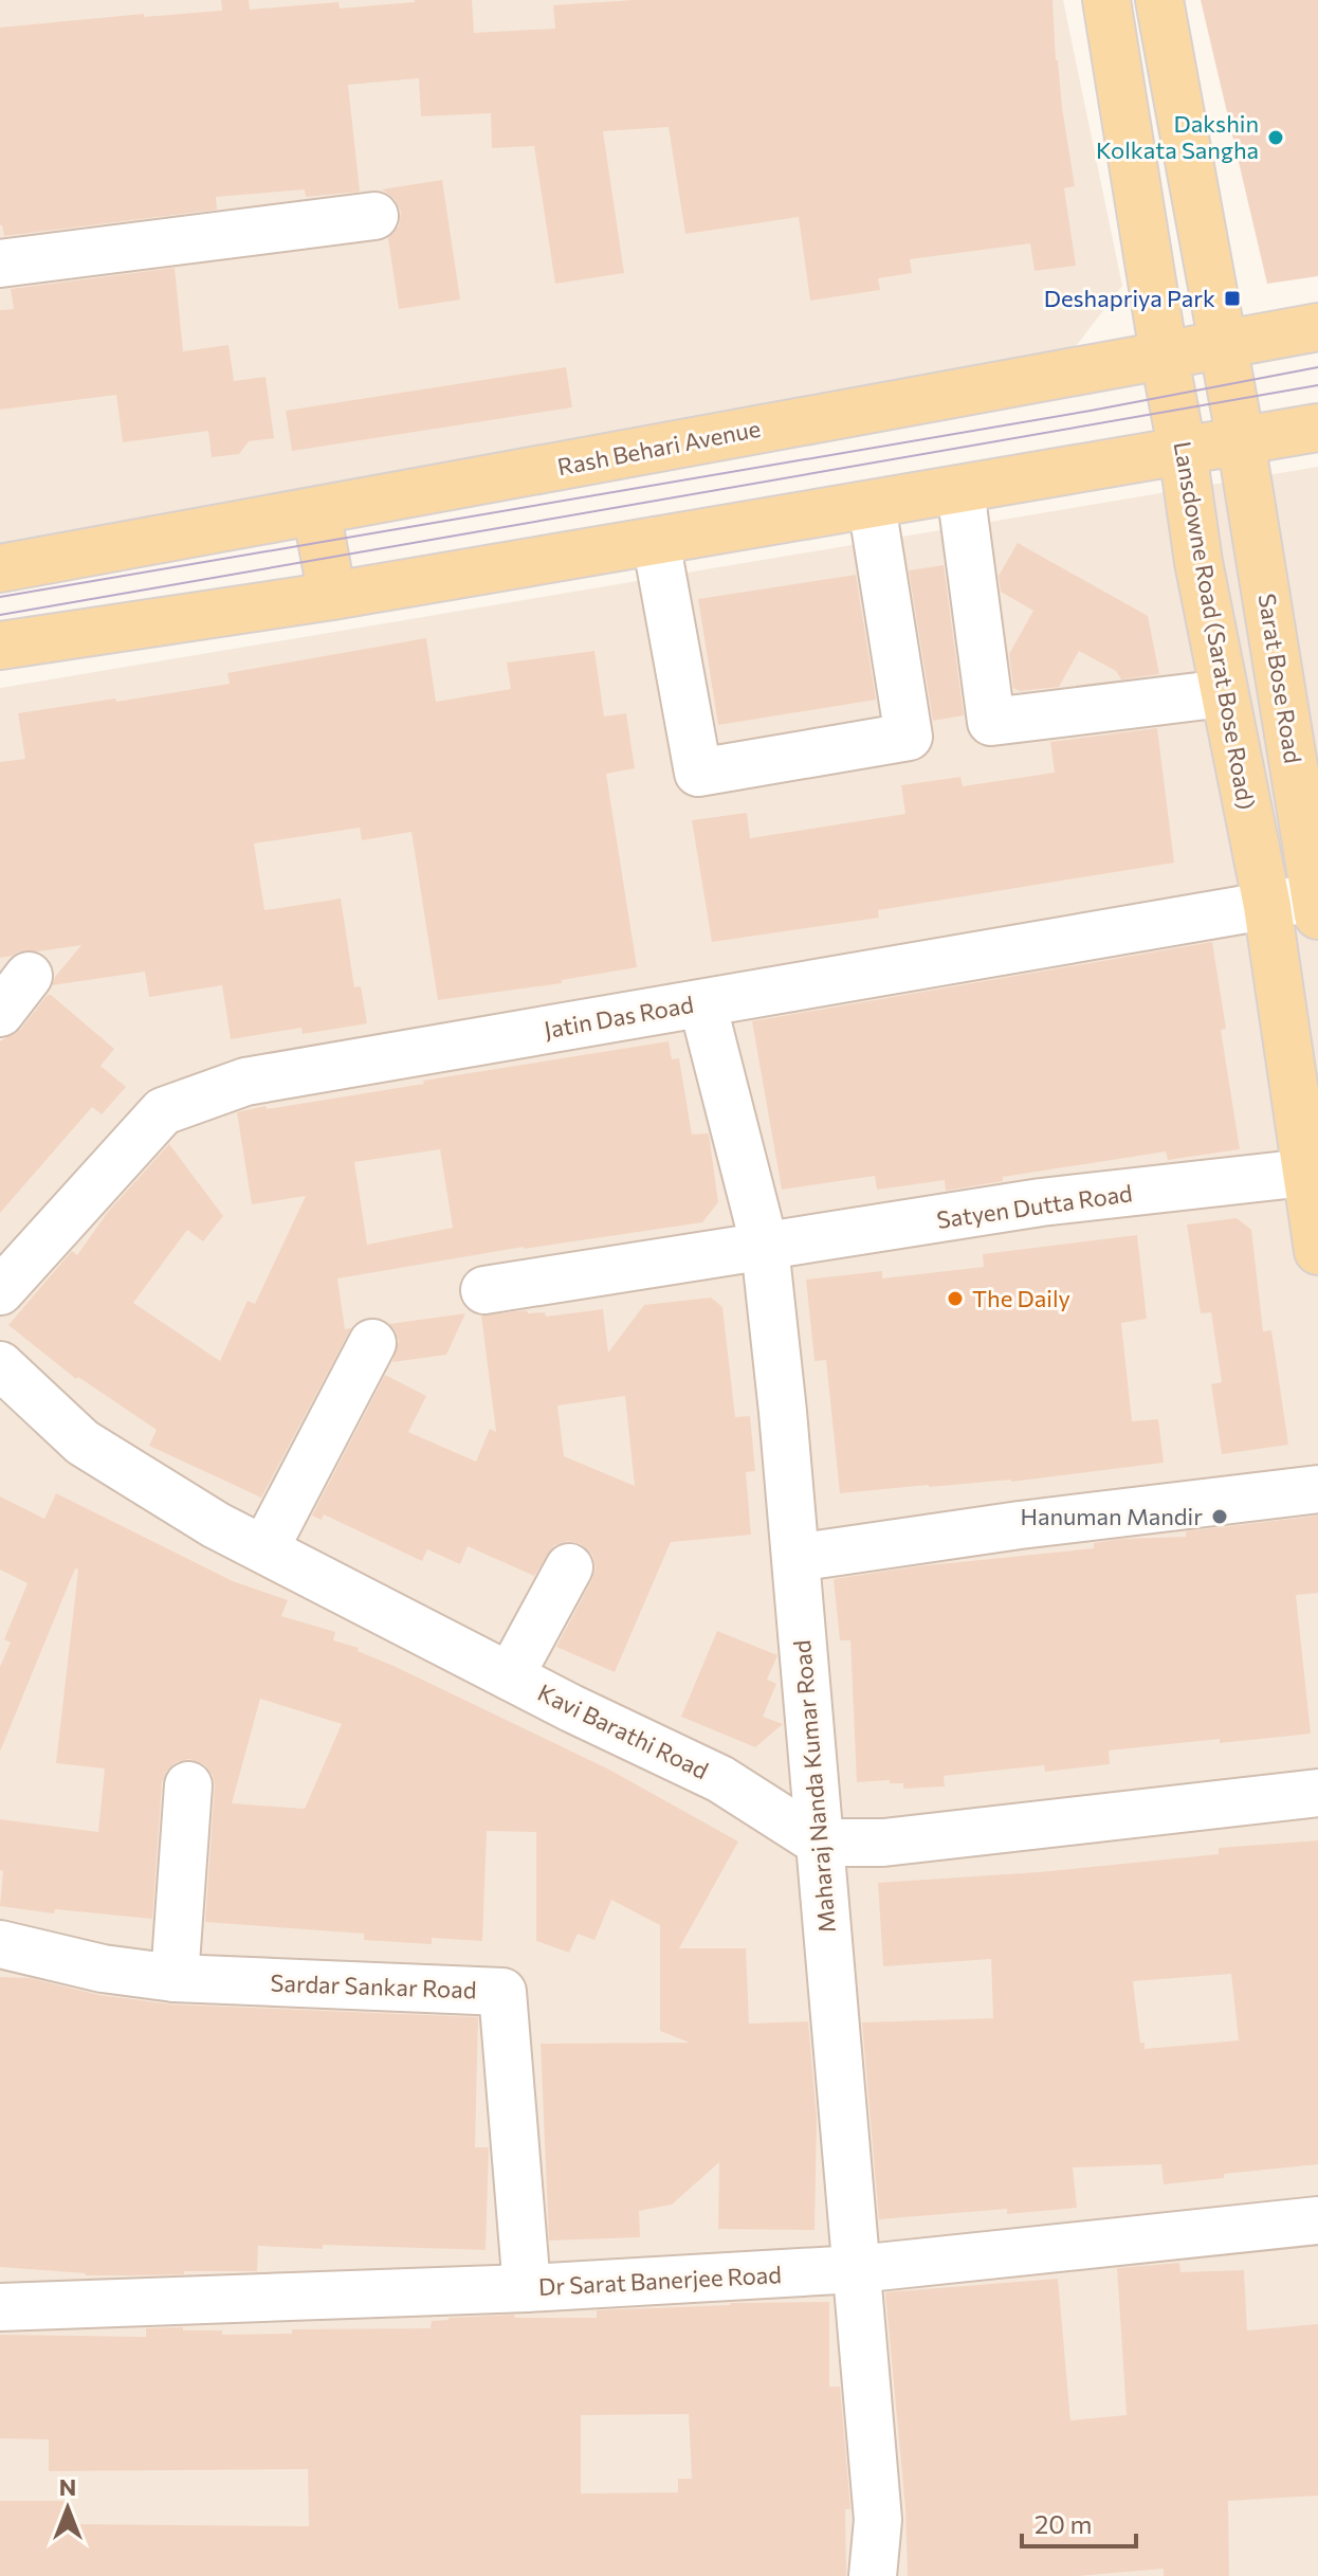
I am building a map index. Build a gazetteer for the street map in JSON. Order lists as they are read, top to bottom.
{
  "streets": {
    "main road": ["Rash Behari Avenue", "Lansdowne Road (Sarat Bose Road)", "Sarat Bose Road"],
    "street": [
      "Jatin Das Road",
      "Satyen Dutta Road",
      "Kavi Barathi Road",
      "Maharaj Nanda Kumar Road",
      "Sardar Sankar Road",
      "Dr Sarat Banerjee Road"
    ]
  },
  "crossings": [
    ["Rash Behari Avenue", "Lansdowne Road (Sarat Bose Road)"],
    ["Lansdowne Road (Sarat Bose Road)", "Jatin Das Road"],
    ["Lansdowne Road (Sarat Bose Road)", "Satyen Dutta Road"],
    ["Sarat Bose Road", "Jatin Das Road"],
    ["Jatin Das Road", "Maharaj Nanda Kumar Road"],
    ["Satyen Dutta Road", "Maharaj Nanda Kumar Road"],
    ["Kavi Barathi Road", "Maharaj Nanda Kumar Road"],
    ["Maharaj Nanda Kumar Road", "Dr Sarat Banerjee Road"],
    ["Sardar Sankar Road", "Dr Sarat Banerjee Road"]
  ],
  "places": {
    "other": ["Dakshin Kolkata Sangha", "The Daily", "Hanuman Mandir"],
    "transit": ["Deshapriya Park"]
  },
  "scale_bar": "20 m",
  "north": "top"
}
